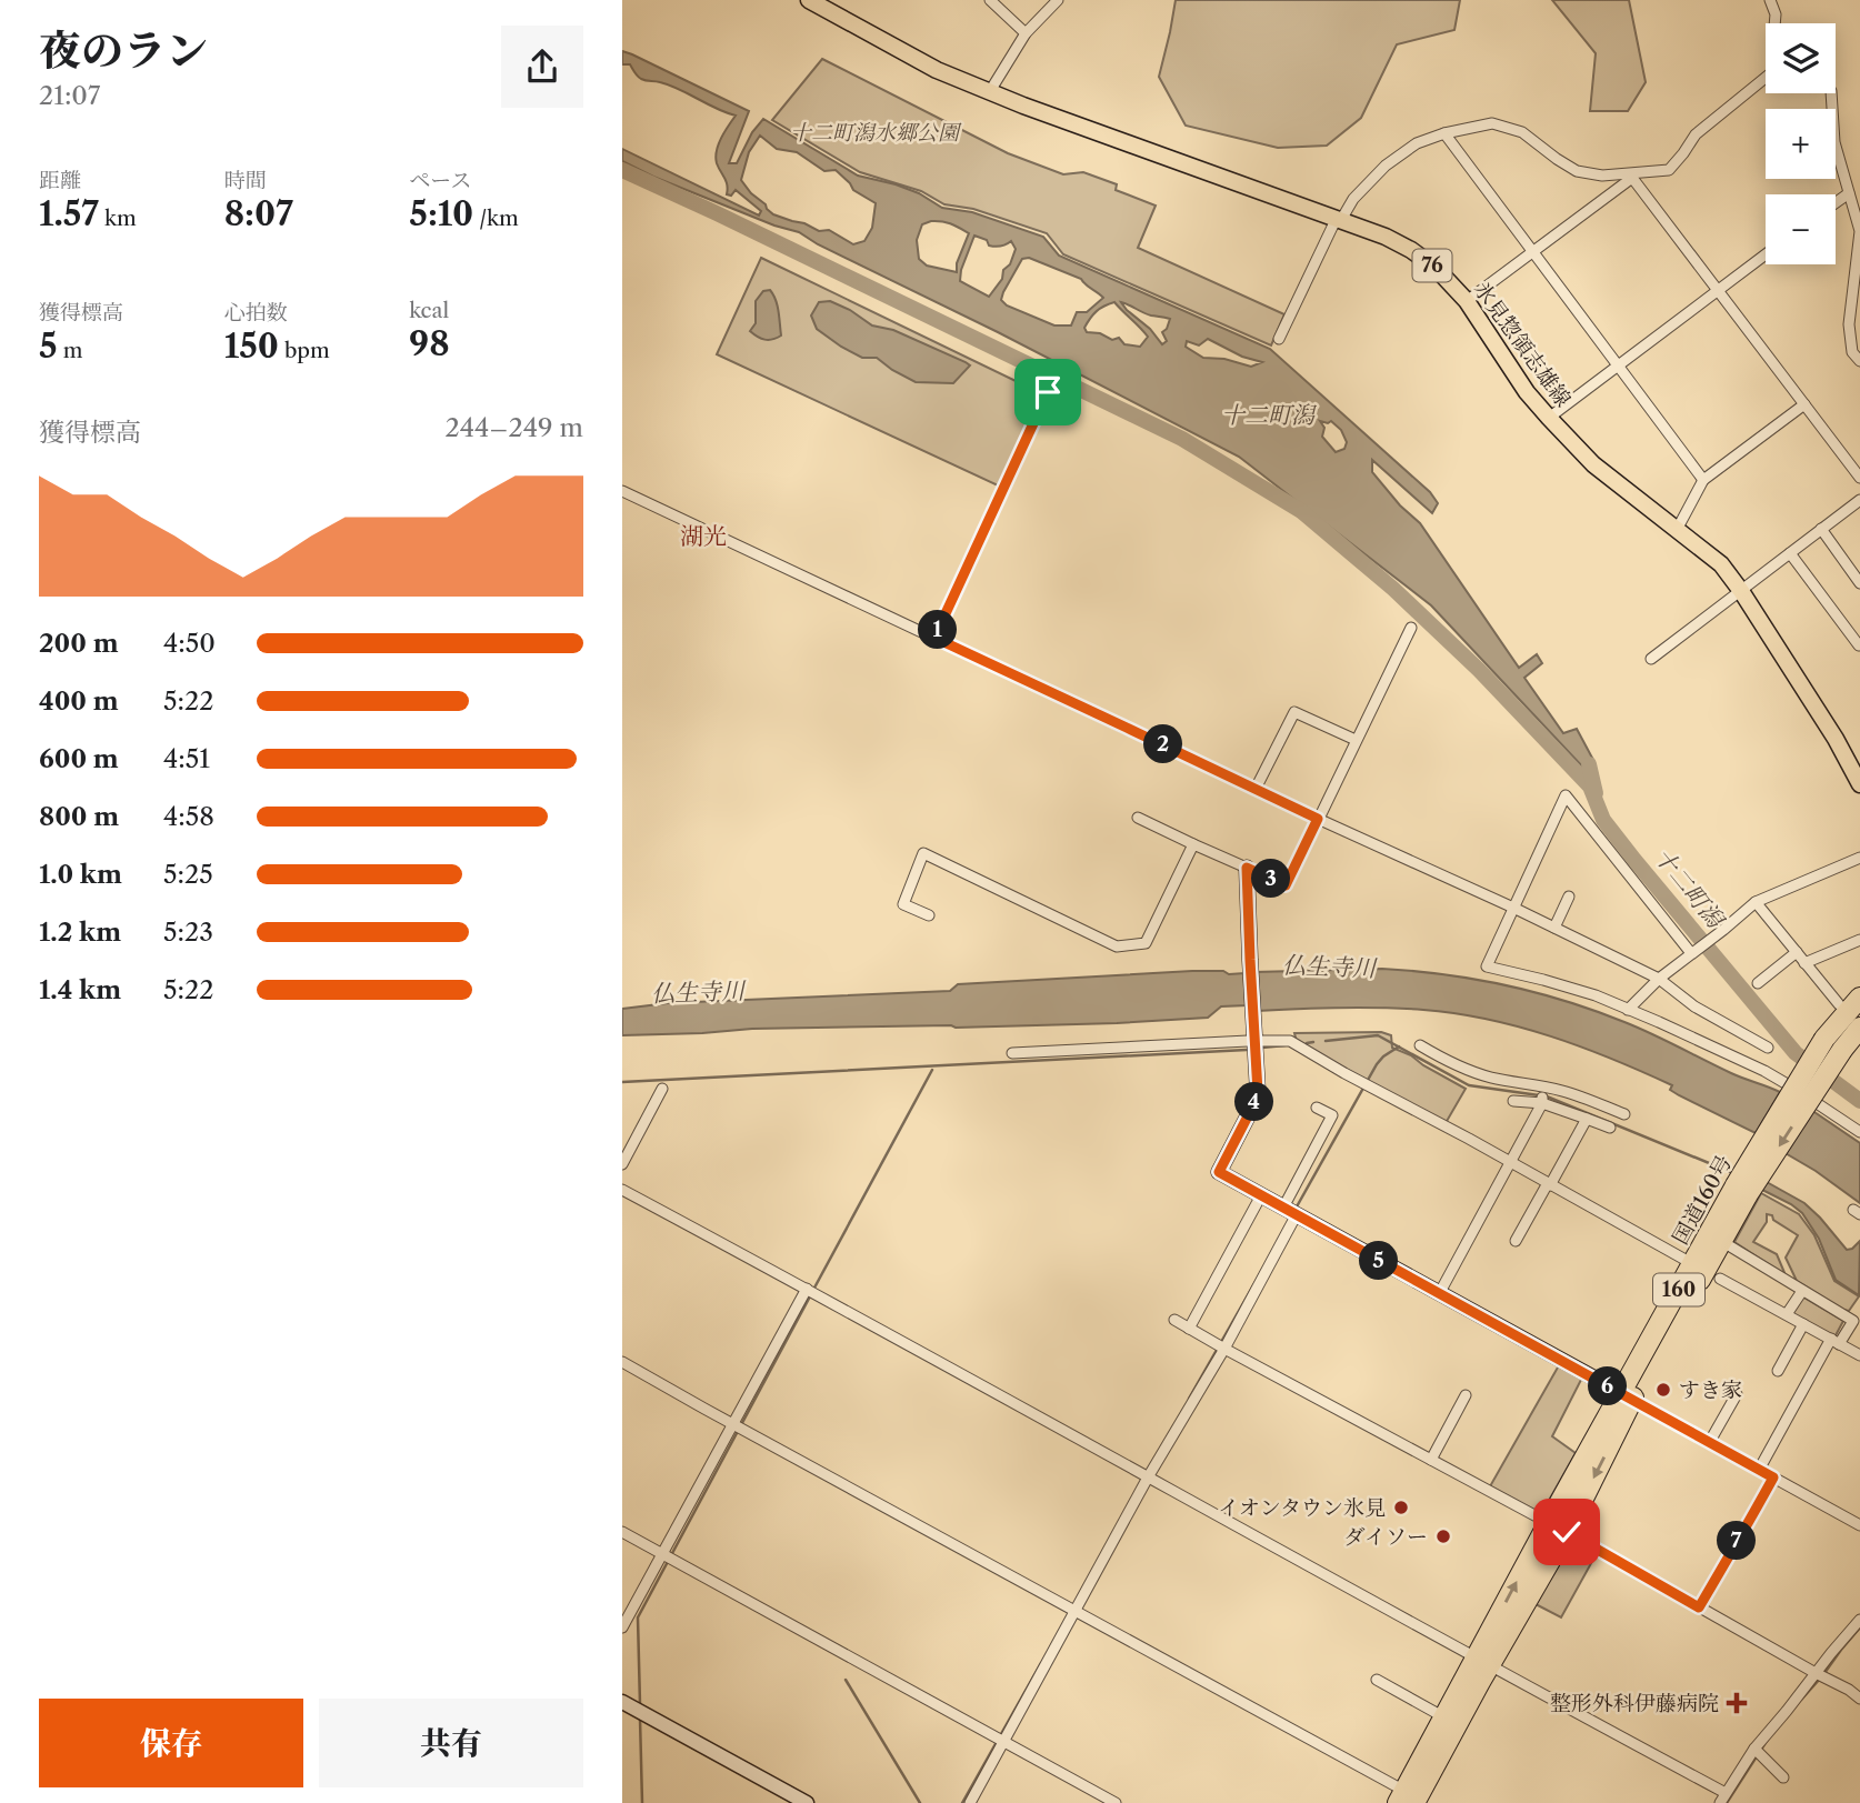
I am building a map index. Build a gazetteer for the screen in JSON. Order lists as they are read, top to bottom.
{
  "streets": {
    "highway": ["国道160号", "160"],
    "main road": ["76", "氷見惣領志雄線"]
  },
  "districts": ["湖光"],
  "water": ["十二町潟", "仏生寺川"],
  "parks": ["十二町潟水郷公園"],
  "places": {
    "other": ["すき家", "イオンタウン氷見", "ダイソー"],
    "health": ["整形外科伊藤病院"]
  },
  "page": {
    "heading": ["夜のラン", "21:07"],
    "map_buttons": ["+", "−"],
    "stats": [
      ["距離", "1.57 km"],
      ["時間", "8:07"],
      ["ペース", "5:10 /km"],
      ["獲得標高", "5 m"],
      ["心拍数", "150 bpm"],
      ["kcal", "98"]
    ],
    "chart": ["獲得標高", "244–249 m"],
    "pins": [
      "1",
      "2",
      "3",
      "4",
      "5",
      "6",
      "7"
    ],
    "list": [
      {
        "name": "200 m",
        "note": "4:50"
      },
      {
        "name": "400 m",
        "note": "5:22"
      },
      {
        "name": "600 m",
        "note": "4:51"
      },
      {
        "name": "800 m",
        "note": "4:58"
      },
      {
        "name": "1.0 km",
        "note": "5:25"
      },
      {
        "name": "1.2 km",
        "note": "5:23"
      },
      {
        "name": "1.4 km",
        "note": "5:22"
      }
    ],
    "buttons": ["保存", "共有"]
  }
}
